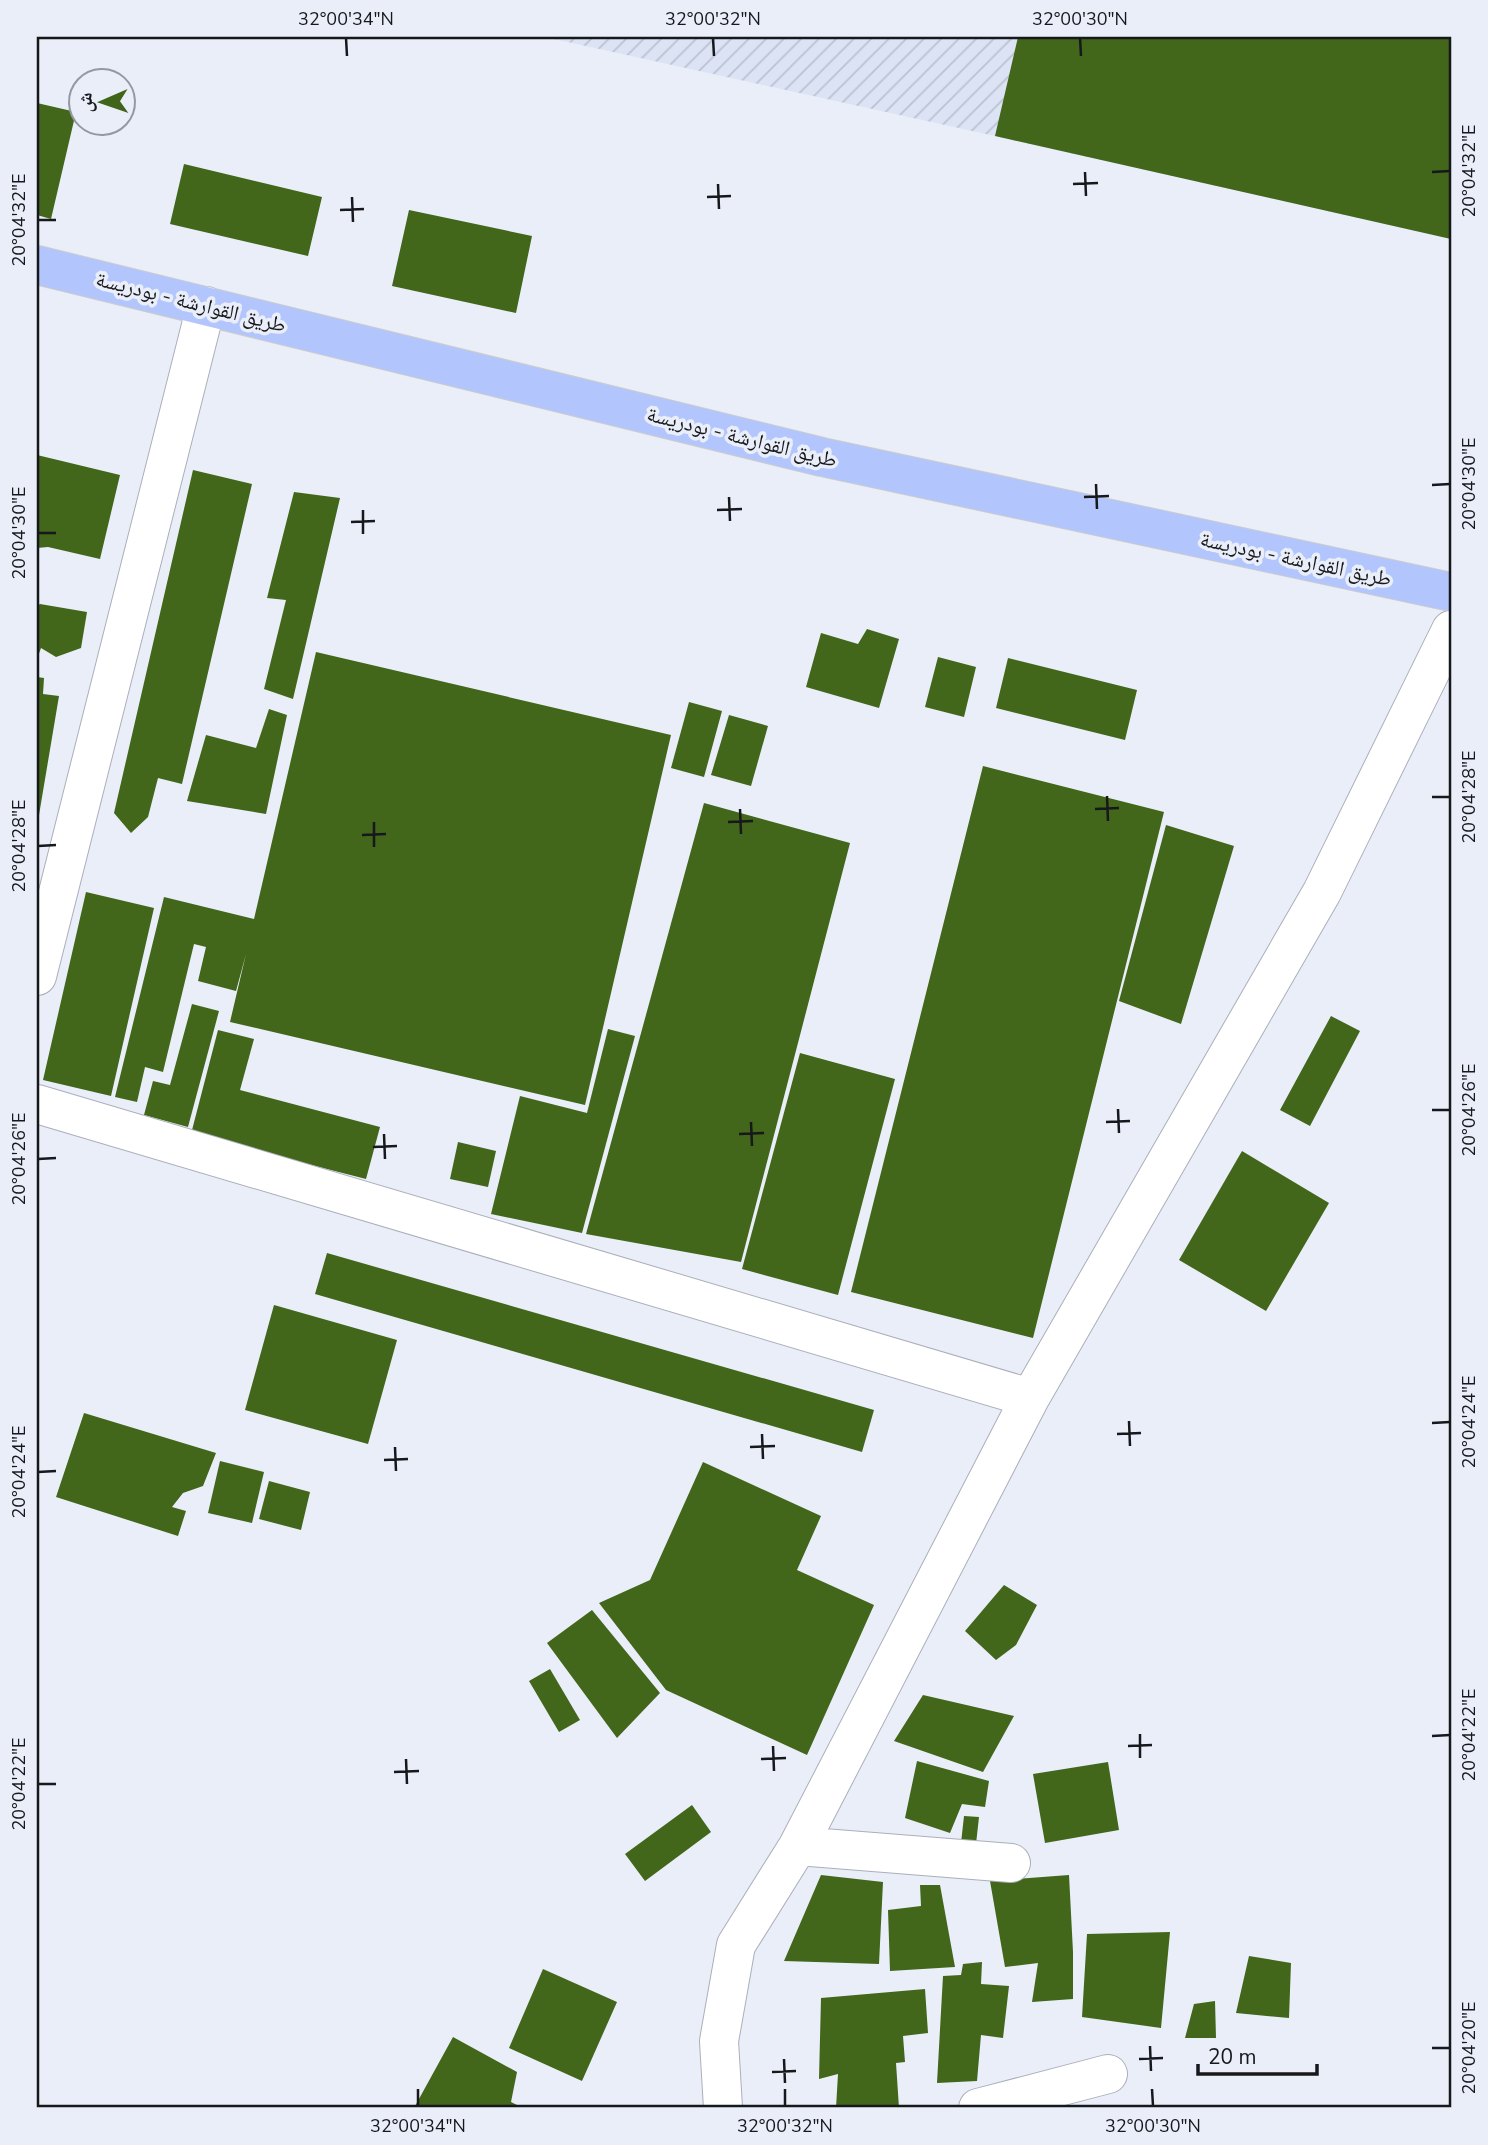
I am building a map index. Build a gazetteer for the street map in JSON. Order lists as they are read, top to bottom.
{
  "streets": {
    "main road": ["طريق القوارشة - بودريسة"]
  },
  "scale_bar": "20 m",
  "north": "left",
  "coordinates": [
    "32°00'34\"N",
    "32°00'32\"N",
    "32°00'30\"N",
    "20°04'32\"E",
    "20°04'30\"E",
    "20°04'28\"E",
    "20°04'26\"E",
    "20°04'24\"E",
    "20°04'22\"E",
    "20°04'20\"E"
  ]
}
